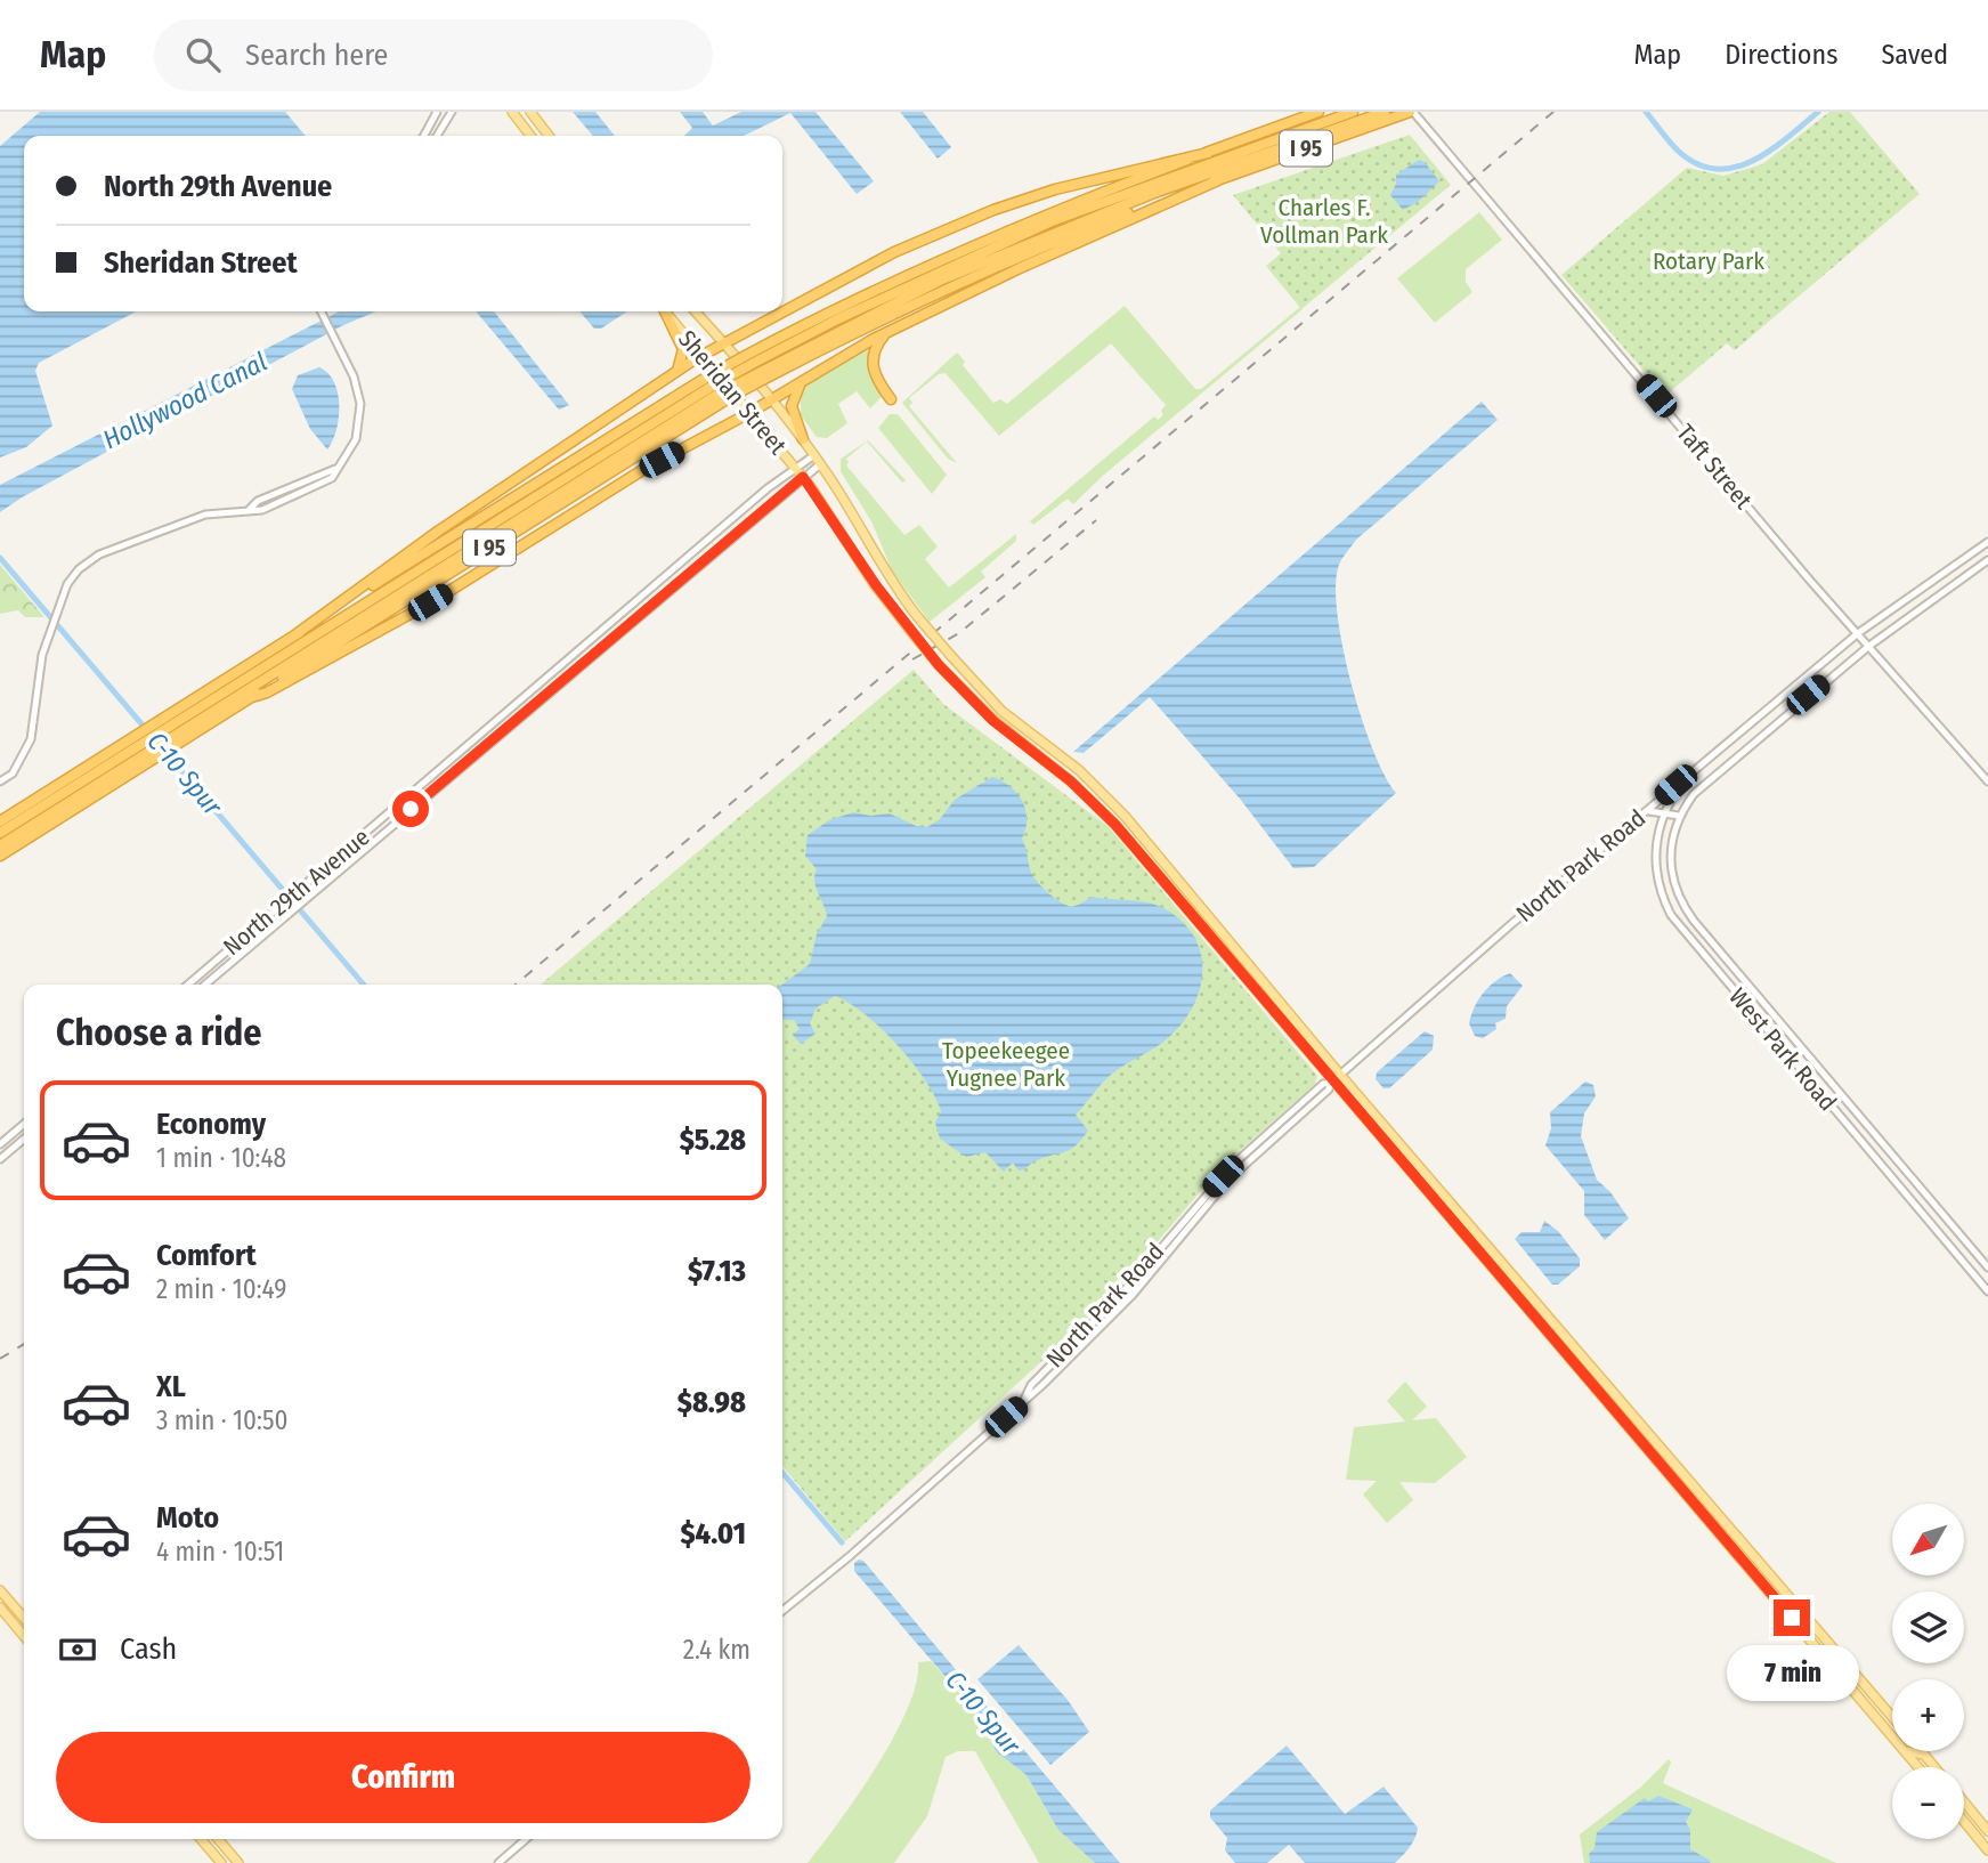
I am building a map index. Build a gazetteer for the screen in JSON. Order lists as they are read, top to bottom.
{
  "streets": {
    "highway": ["I 95"],
    "main road": ["Sheridan Street"],
    "street": [
      "Taft Street",
      "North Park Road",
      "North 29th Avenue",
      "West Park Road"
    ]
  },
  "crossings": [
    ["I 95", "Taft Street"],
    ["Sheridan Street", "North Park Road"],
    ["Sheridan Street", "North 29th Avenue"],
    ["Taft Street", "North Park Road"],
    ["Taft Street", "West Park Road"],
    ["North Park Road", "West Park Road"]
  ],
  "water": ["Hollywood Canal", "C-10 Spur"],
  "parks": ["Charles F. Vollman Park", "Rotary Park", "Topeekeegee Yugnee Park"],
  "north": "bottom left",
  "page": {
    "header": "Map",
    "search": "Search here",
    "nav": ["Map", "Directions", "Saved"],
    "banner": ["North 29th Avenue", "Sheridan Street"],
    "heading": "Choose a ride",
    "list": [
      {
        "name": "Economy",
        "note": "1 min · 10:48",
        "value": "$5.28"
      },
      {
        "name": "Comfort",
        "note": "2 min · 10:49",
        "value": "$7.13"
      },
      {
        "name": "XL",
        "note": "3 min · 10:50",
        "value": "$8.98"
      },
      {
        "name": "Moto",
        "note": "4 min · 10:51",
        "value": "$4.01"
      }
    ],
    "map_buttons": ["+", "−"],
    "pay": ["Cash", "2.4 km"],
    "bubble": "7 min",
    "buttons": "Confirm"
  }
}
